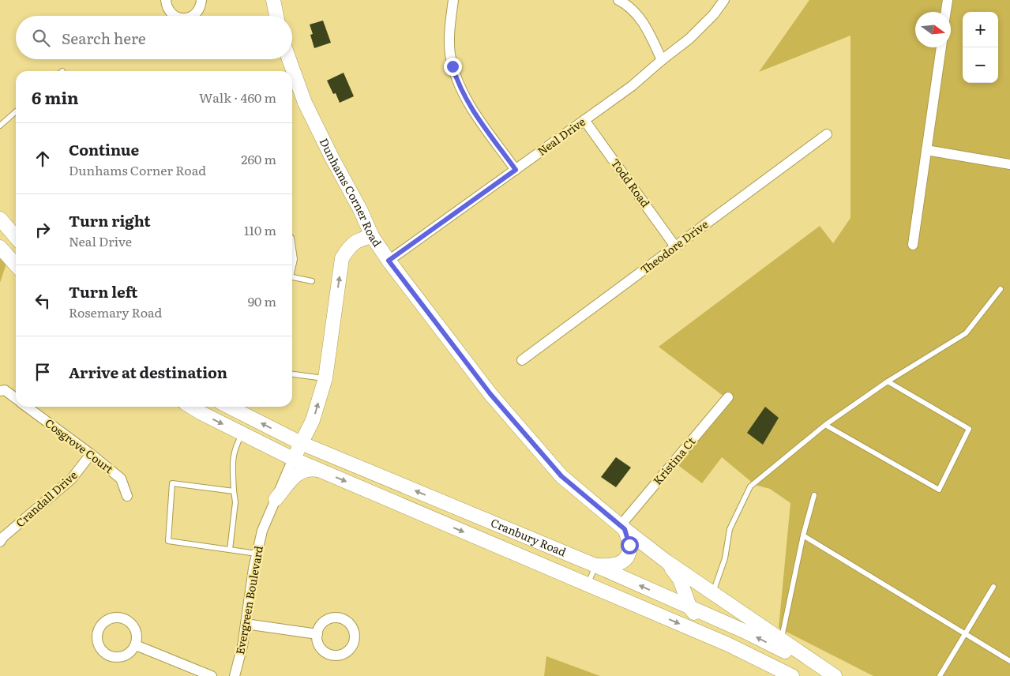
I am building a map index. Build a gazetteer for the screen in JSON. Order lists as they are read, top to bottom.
{
  "streets": {
    "main road": ["Dunhams Corner Road", "Cranbury Road"],
    "street": [
      "Neal Drive",
      "Todd Road",
      "Theodore Drive",
      "Cosgrove Court",
      "Kristina Ct",
      "Crandall Drive",
      "Evergreen Boulevard"
    ]
  },
  "crossings": [
    ["Neal Drive", "Todd Road"],
    ["Neal Drive", "Dunhams Corner Road"],
    ["Todd Road", "Theodore Drive"],
    ["Dunhams Corner Road", "Kristina Ct"],
    ["Cosgrove Court", "Crandall Drive"],
    ["Cranbury Road", "Evergreen Boulevard"]
  ],
  "north": "right",
  "page": {
    "map_buttons": ["+", "−"],
    "search": "Search here",
    "heading": ["6 min", "Walk · 460 m"],
    "list": [
      ["Continue", "Dunhams Corner Road", "260 m"],
      ["Turn right", "Neal Drive", "110 m"],
      ["Turn left", "Rosemary Road", "90 m"],
      "Arrive at destination"
    ]
  }
}
